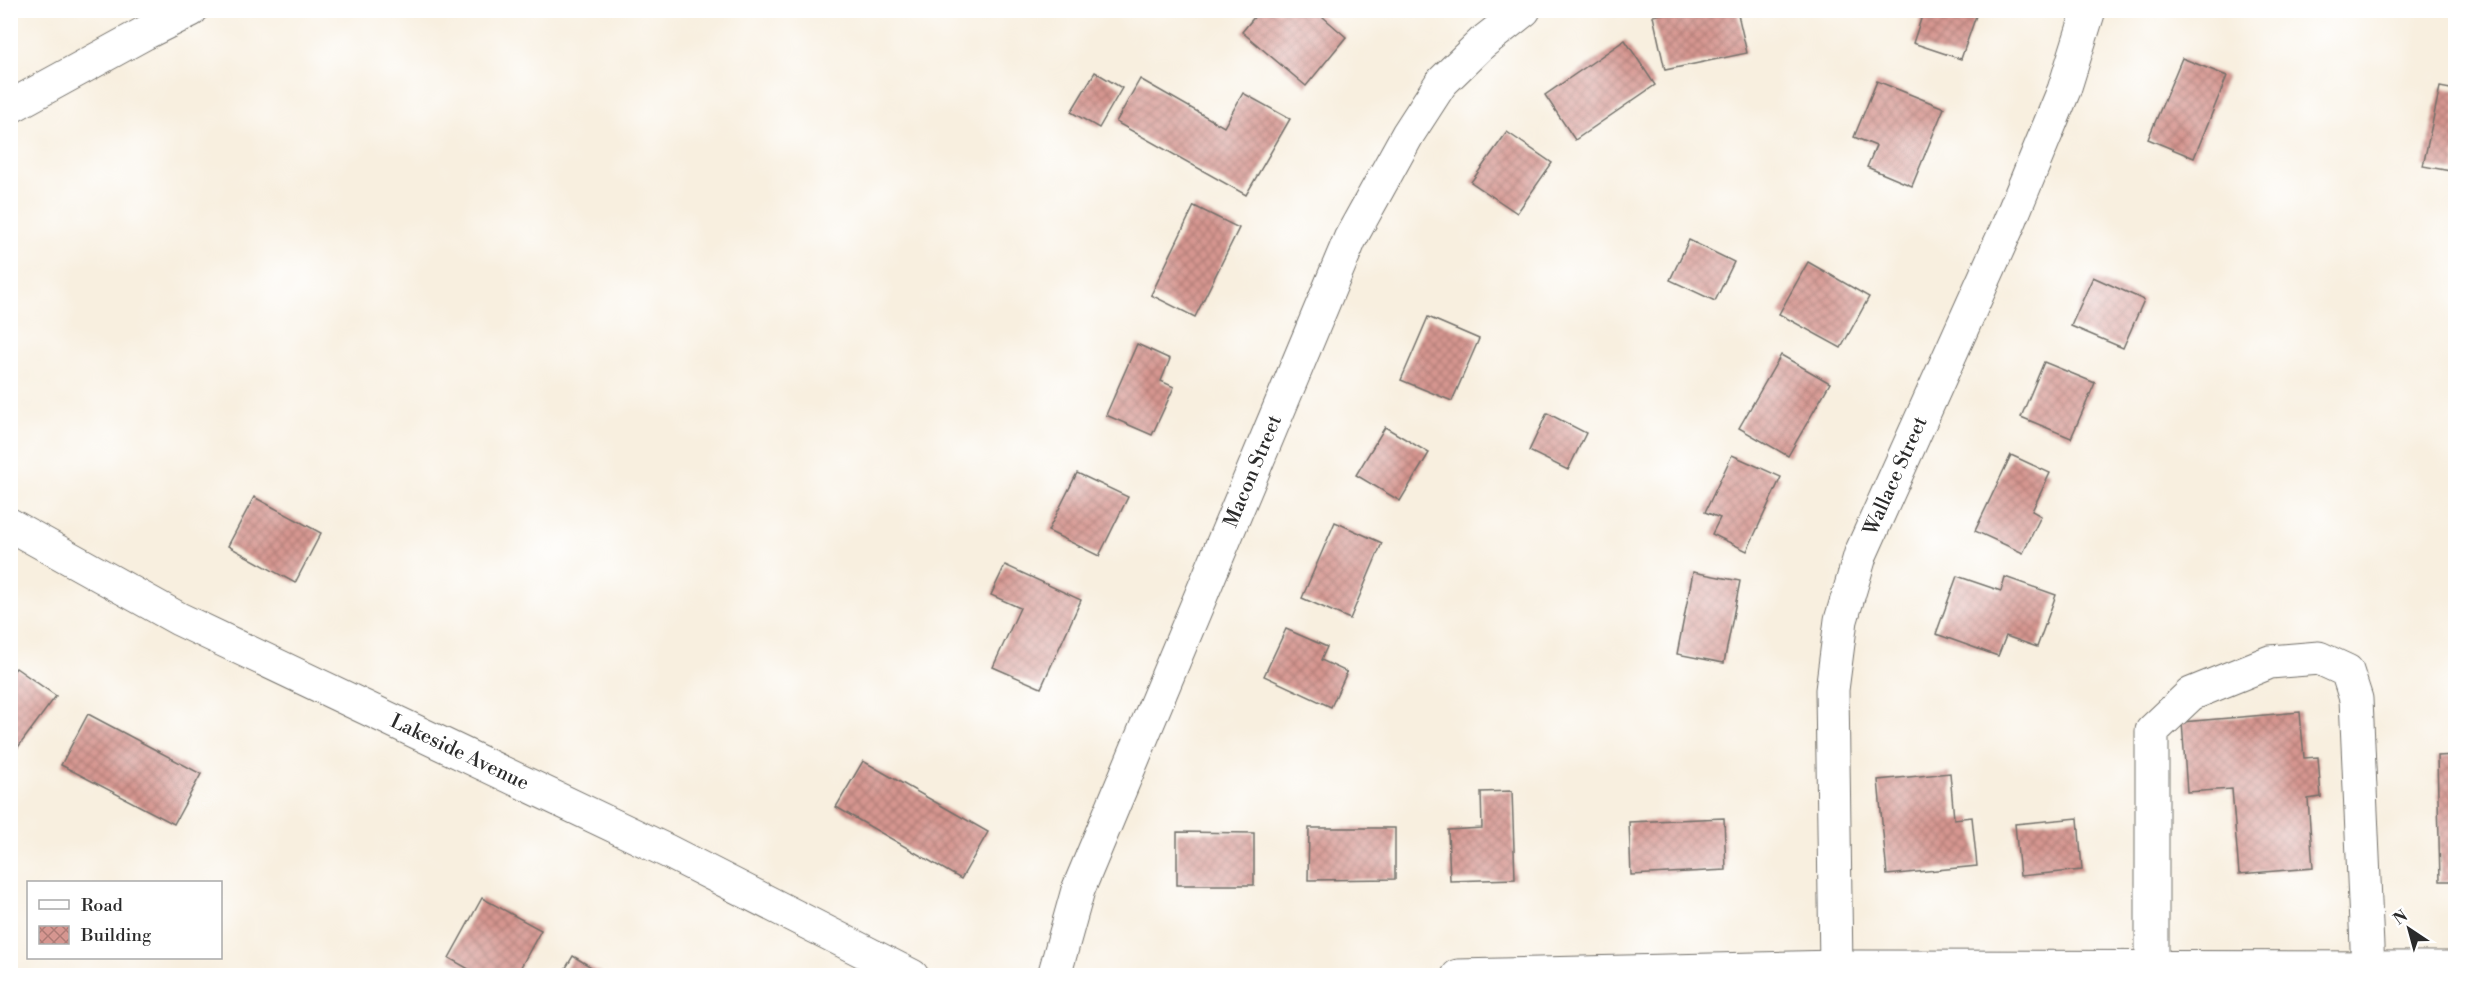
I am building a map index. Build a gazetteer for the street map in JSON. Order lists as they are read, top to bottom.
{
  "streets": {
    "street": ["Macon Street", "Wallace Street", "Lakeside Avenue"]
  },
  "legend": ["Road", "Building"],
  "north": "top left"
}
